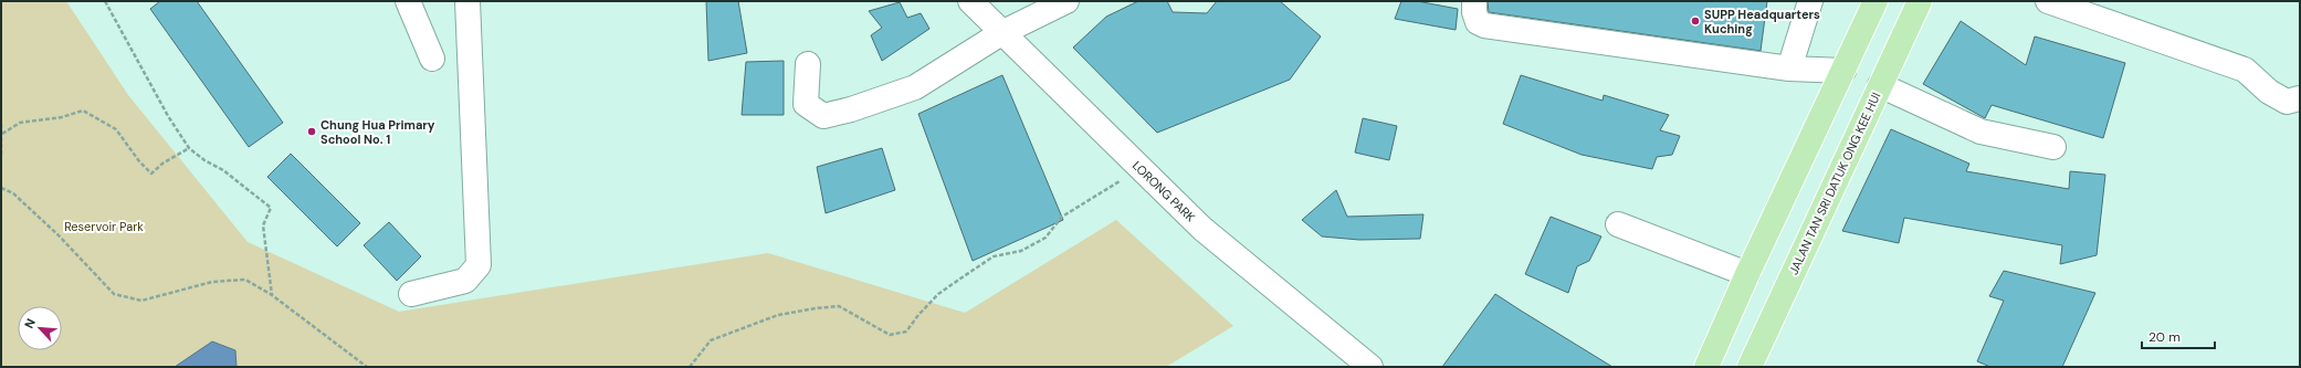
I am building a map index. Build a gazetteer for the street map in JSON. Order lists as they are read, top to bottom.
{
  "streets": {
    "main road": ["JALAN TAN SRI DATUK ONG KEE HUI"],
    "street": ["LORONG PARK"]
  },
  "parks": ["Reservoir Park"],
  "places": ["SUPP Headquarters Kuching", "Chung Hua Primary School No. 1"],
  "scale_bar": "20 m",
  "north": "top left"
}
